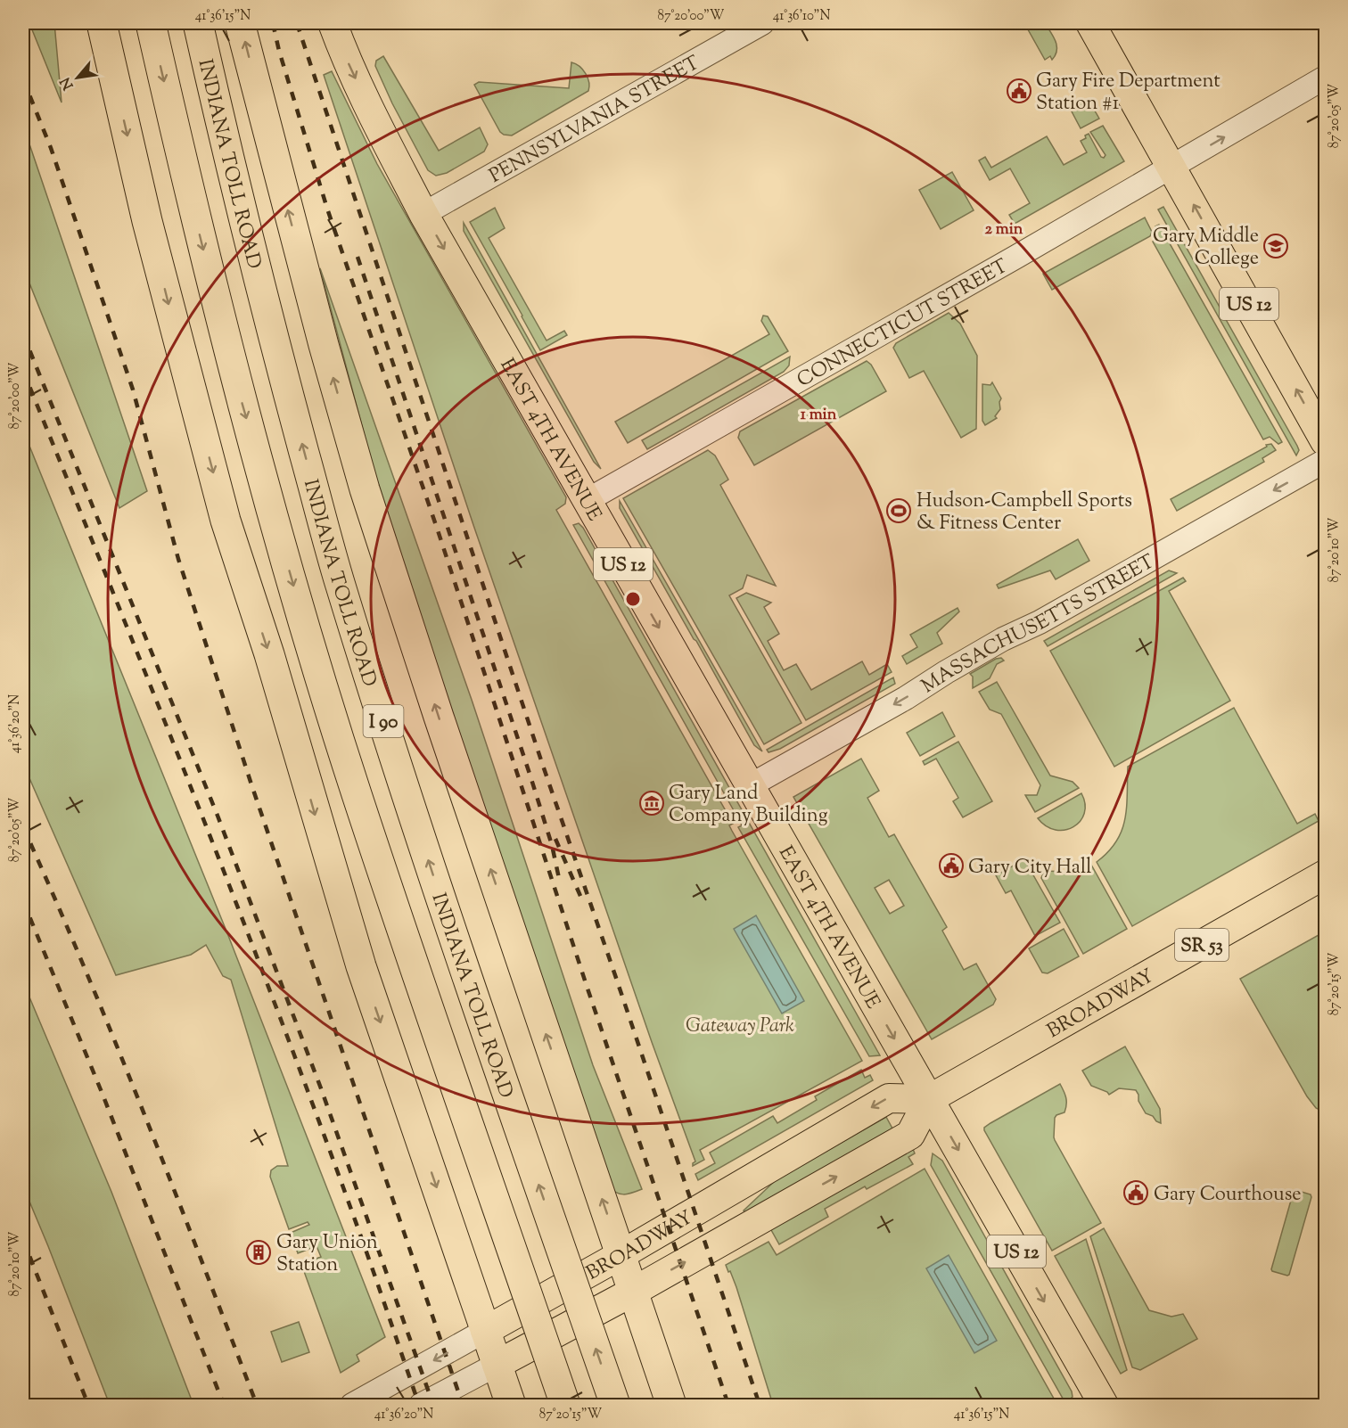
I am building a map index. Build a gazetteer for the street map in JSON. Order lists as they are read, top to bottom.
{
  "streets": {
    "highway": ["INDIANA TOLL ROAD", "I 90"],
    "main road": [
      "US 12",
      "EAST 4TH AVENUE",
      "SR 53",
      "BROADWAY"
    ],
    "street": ["PENNSYLVANIA STREET", "CONNECTICUT STREET", "MASSACHUSETTS STREET"]
  },
  "crossings": [
    ["PENNSYLVANIA STREET", "EAST 4TH AVENUE"],
    ["US 12", "CONNECTICUT STREET"],
    ["US 12", "EAST 4TH AVENUE"],
    ["US 12", "BROADWAY"],
    ["CONNECTICUT STREET", "EAST 4TH AVENUE"],
    ["EAST 4TH AVENUE", "MASSACHUSETTS STREET"],
    ["EAST 4TH AVENUE", "BROADWAY"]
  ],
  "one_way": ["EAST 4TH AVENUE", "MASSACHUSETTS STREET"],
  "parks": ["Gateway Park"],
  "places": {
    "public building": ["Gary Fire Department Station #1", "Gary City Hall", "Gary Courthouse"],
    "school or university": ["Gary Middle College"],
    "sports": ["Hudson-Campbell Sports & Fitness Center"],
    "museum": ["Gary Land Company Building"],
    "building": ["Gary Union Station"]
  },
  "north": "bottom left",
  "coordinates": [
    "41°36'15\"N",
    "87°20'00\"W",
    "41°36'10\"N",
    "87°20'05\"W",
    "87°20'10\"W",
    "41°36'20\"N",
    "87°20'15\"W"
  ],
  "rings": ["2 min", "1 min"]
}
